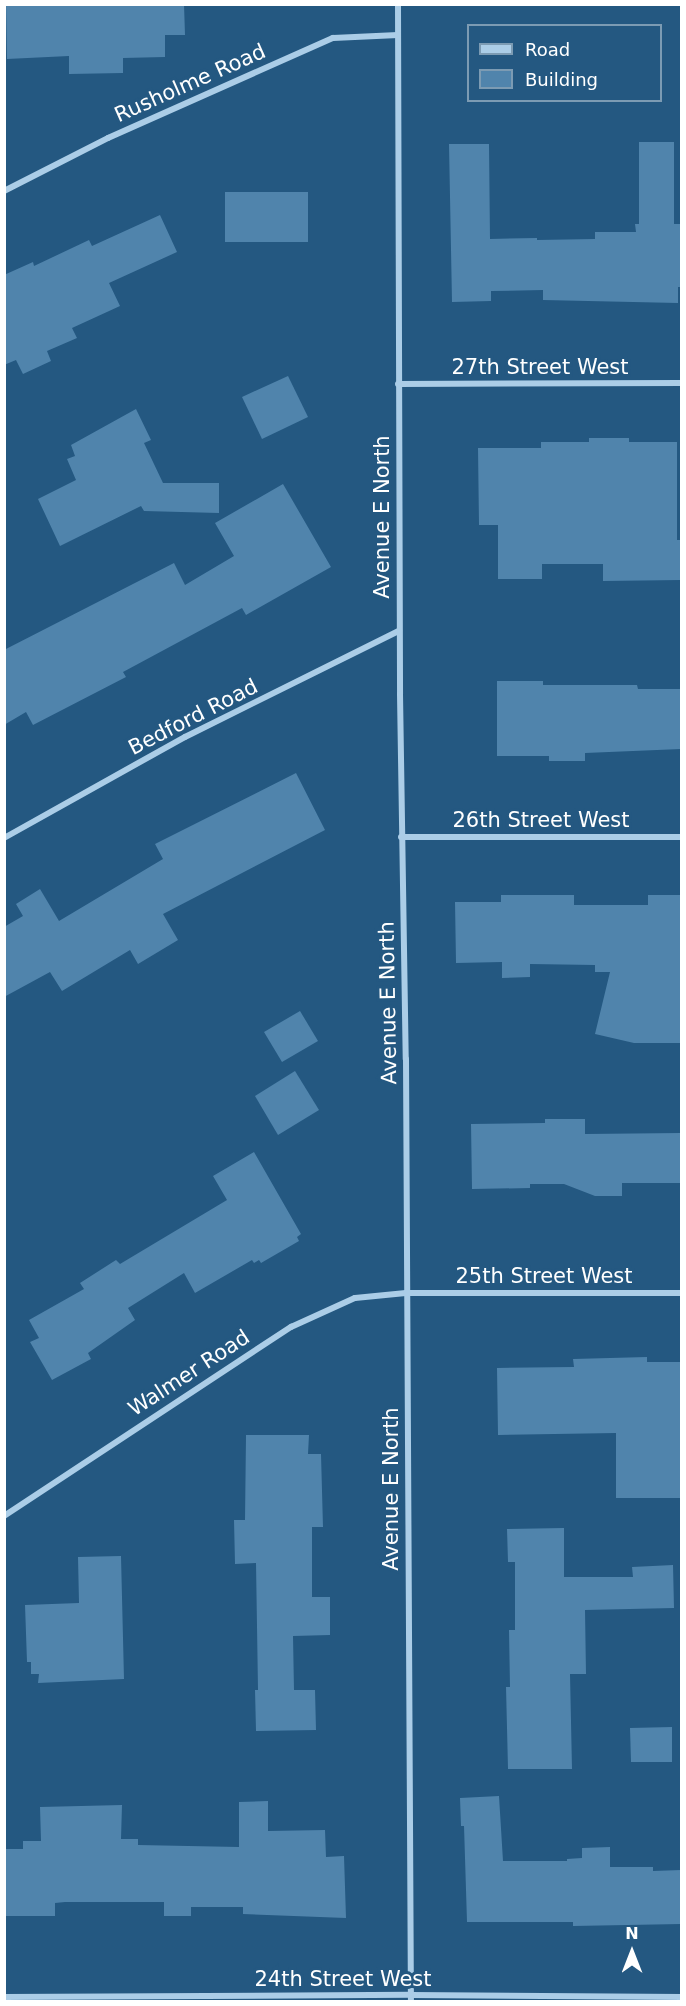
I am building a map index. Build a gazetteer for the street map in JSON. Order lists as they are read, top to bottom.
{
  "streets": {
    "street": [
      "Rusholme Road",
      "27th Street West",
      "Avenue E North",
      "Bedford Road",
      "26th Street West",
      "25th Street West",
      "Walmer Road",
      "24th Street West"
    ]
  },
  "crossings": [
    ["Rusholme Road", "Avenue E North"],
    ["27th Street West", "Avenue E North"],
    ["Avenue E North", "Bedford Road"],
    ["Avenue E North", "26th Street West"],
    ["Avenue E North", "25th Street West"],
    ["Avenue E North", "Walmer Road"],
    ["Avenue E North", "24th Street West"],
    ["25th Street West", "Walmer Road"]
  ],
  "legend": ["Road", "Building"],
  "north": "top"
}
